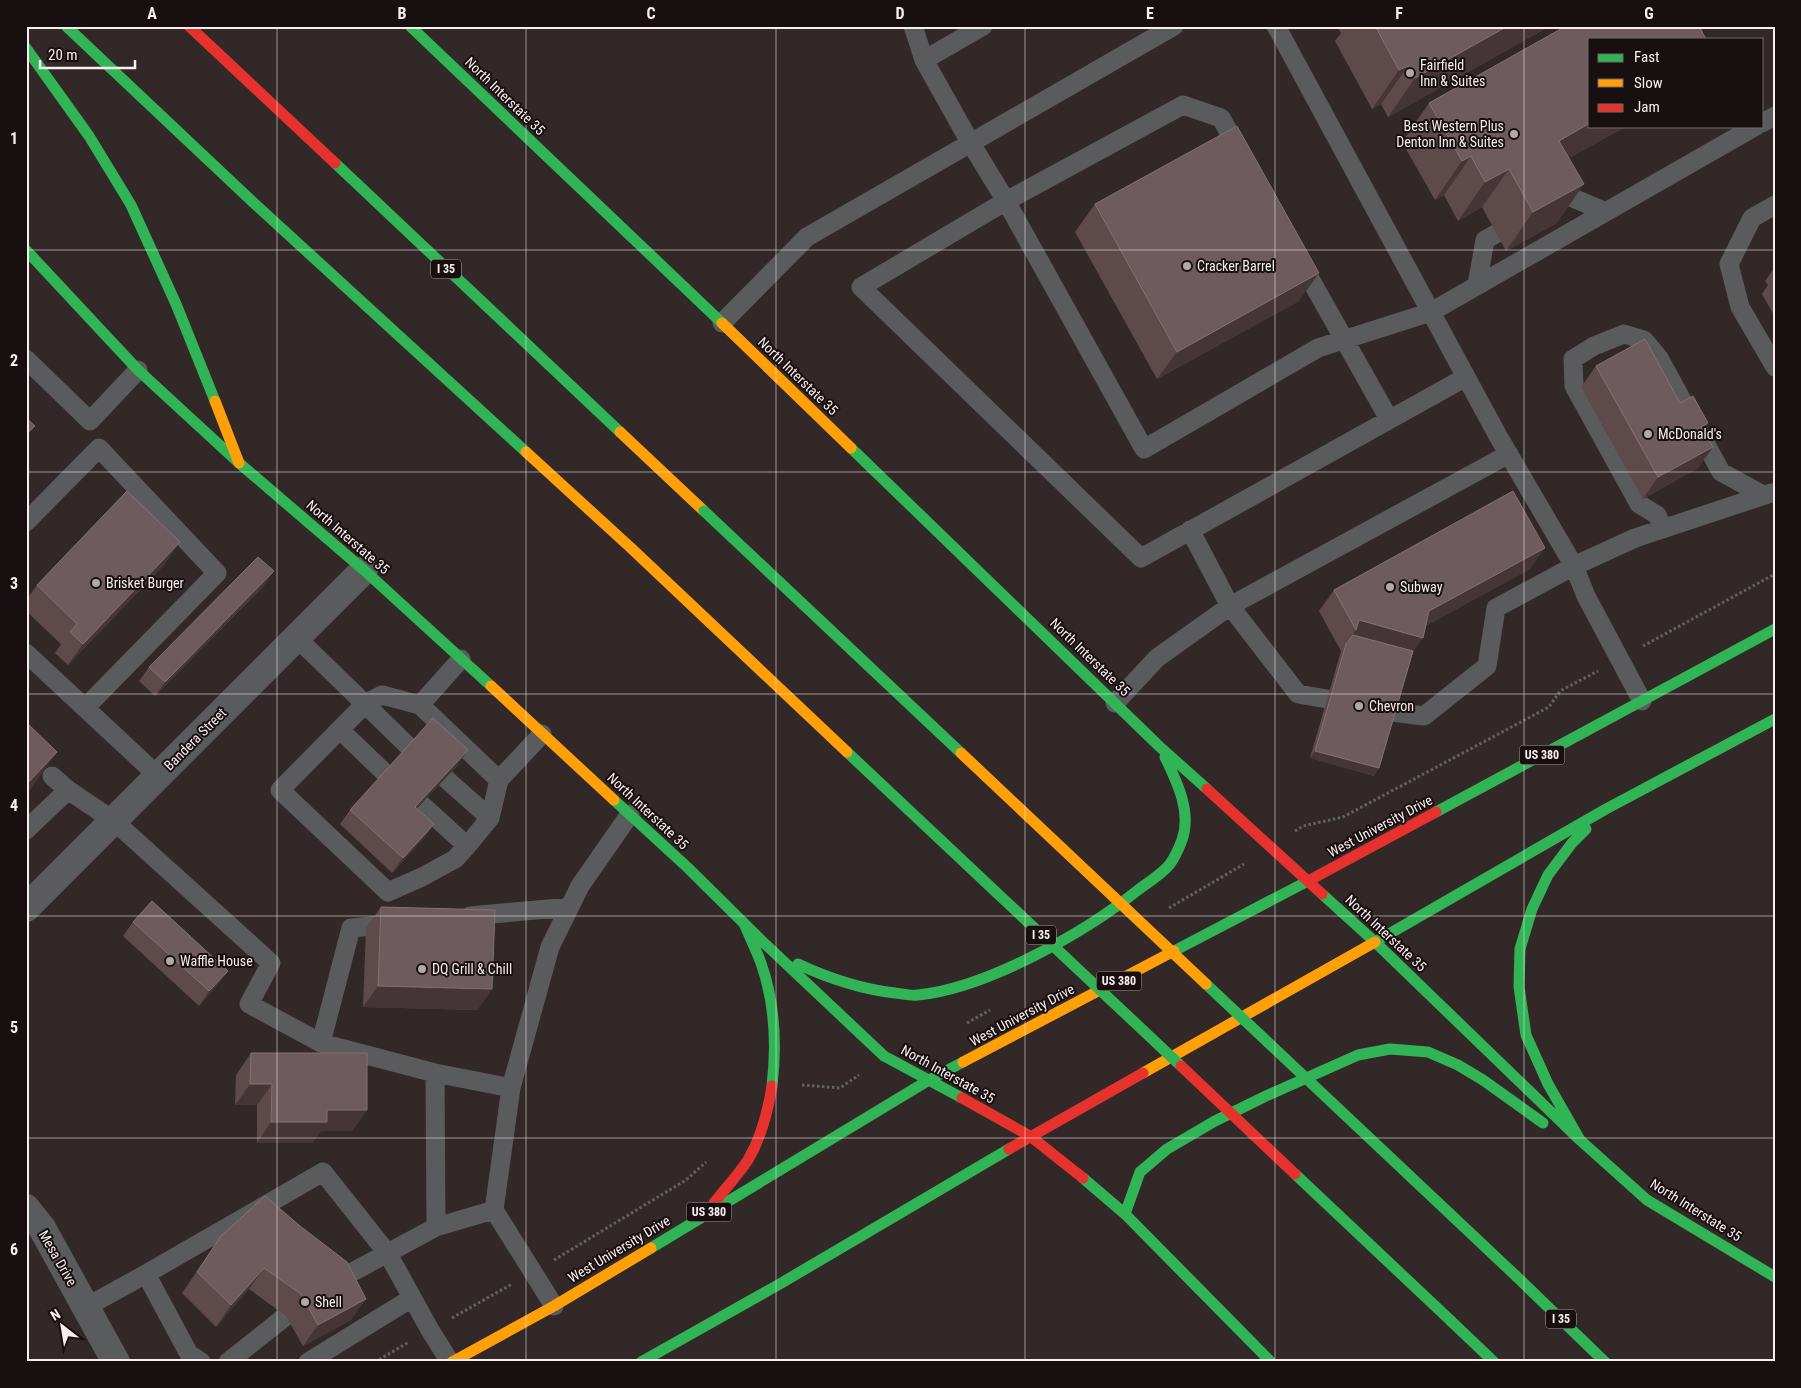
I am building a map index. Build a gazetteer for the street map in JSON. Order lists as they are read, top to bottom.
{
  "streets": {
    "main road": [
      "North Interstate 35",
      "I 35",
      "US 380",
      "West University Drive"
    ],
    "street": ["Bandera Street", "Mesa Drive"]
  },
  "crossings": [
    ["North Interstate 35", "Bandera Street"],
    ["North Interstate 35", "West University Drive"]
  ],
  "places": [
    "Fairfield Inn & Suites",
    "Best Western Plus Denton Inn & Suites",
    "Cracker Barrel",
    "McDonald's",
    "Brisket Burger",
    "Subway",
    "Chevron",
    "Waffle House",
    "DQ Grill & Chill",
    "Shell"
  ],
  "legend": ["Fast", "Slow", "Jam"],
  "scale_bar": "20 m",
  "north": "top left",
  "grid": {
    "columns": [
      "A",
      "B",
      "C",
      "D",
      "E",
      "F",
      "G"
    ],
    "rows": [
      "1",
      "2",
      "3",
      "4",
      "5",
      "6"
    ]
  }
}
